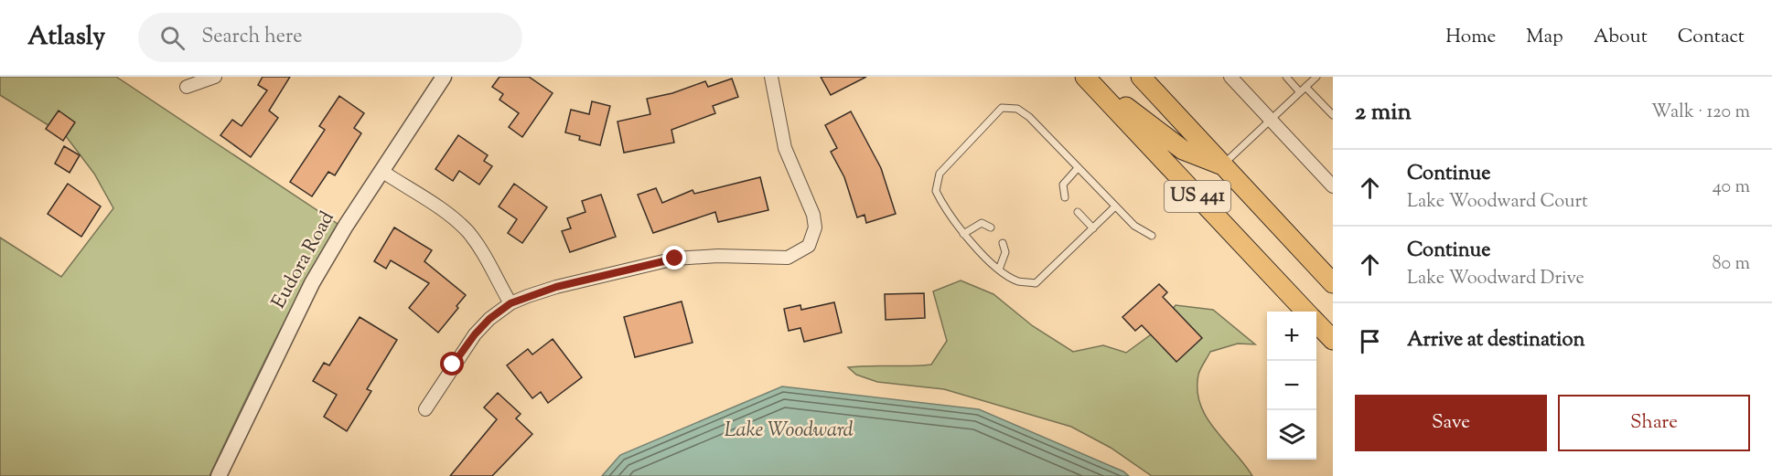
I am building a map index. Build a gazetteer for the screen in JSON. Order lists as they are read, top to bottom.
{
  "streets": {
    "main road": ["US 441"],
    "street": ["Eudora Road"]
  },
  "water": ["Lake Woodward"],
  "page": {
    "header": "Atlasly",
    "search": "Search here",
    "nav": [
      "Home",
      "Map",
      "About",
      "Contact"
    ],
    "heading": ["2 min", "Walk · 120 m"],
    "list": [
      ["Continue", "Lake Woodward Court", "40 m"],
      ["Continue", "Lake Woodward Drive", "80 m"],
      "Arrive at destination"
    ],
    "map_buttons": ["+", "−"],
    "buttons": ["Save", "Share"]
  }
}
